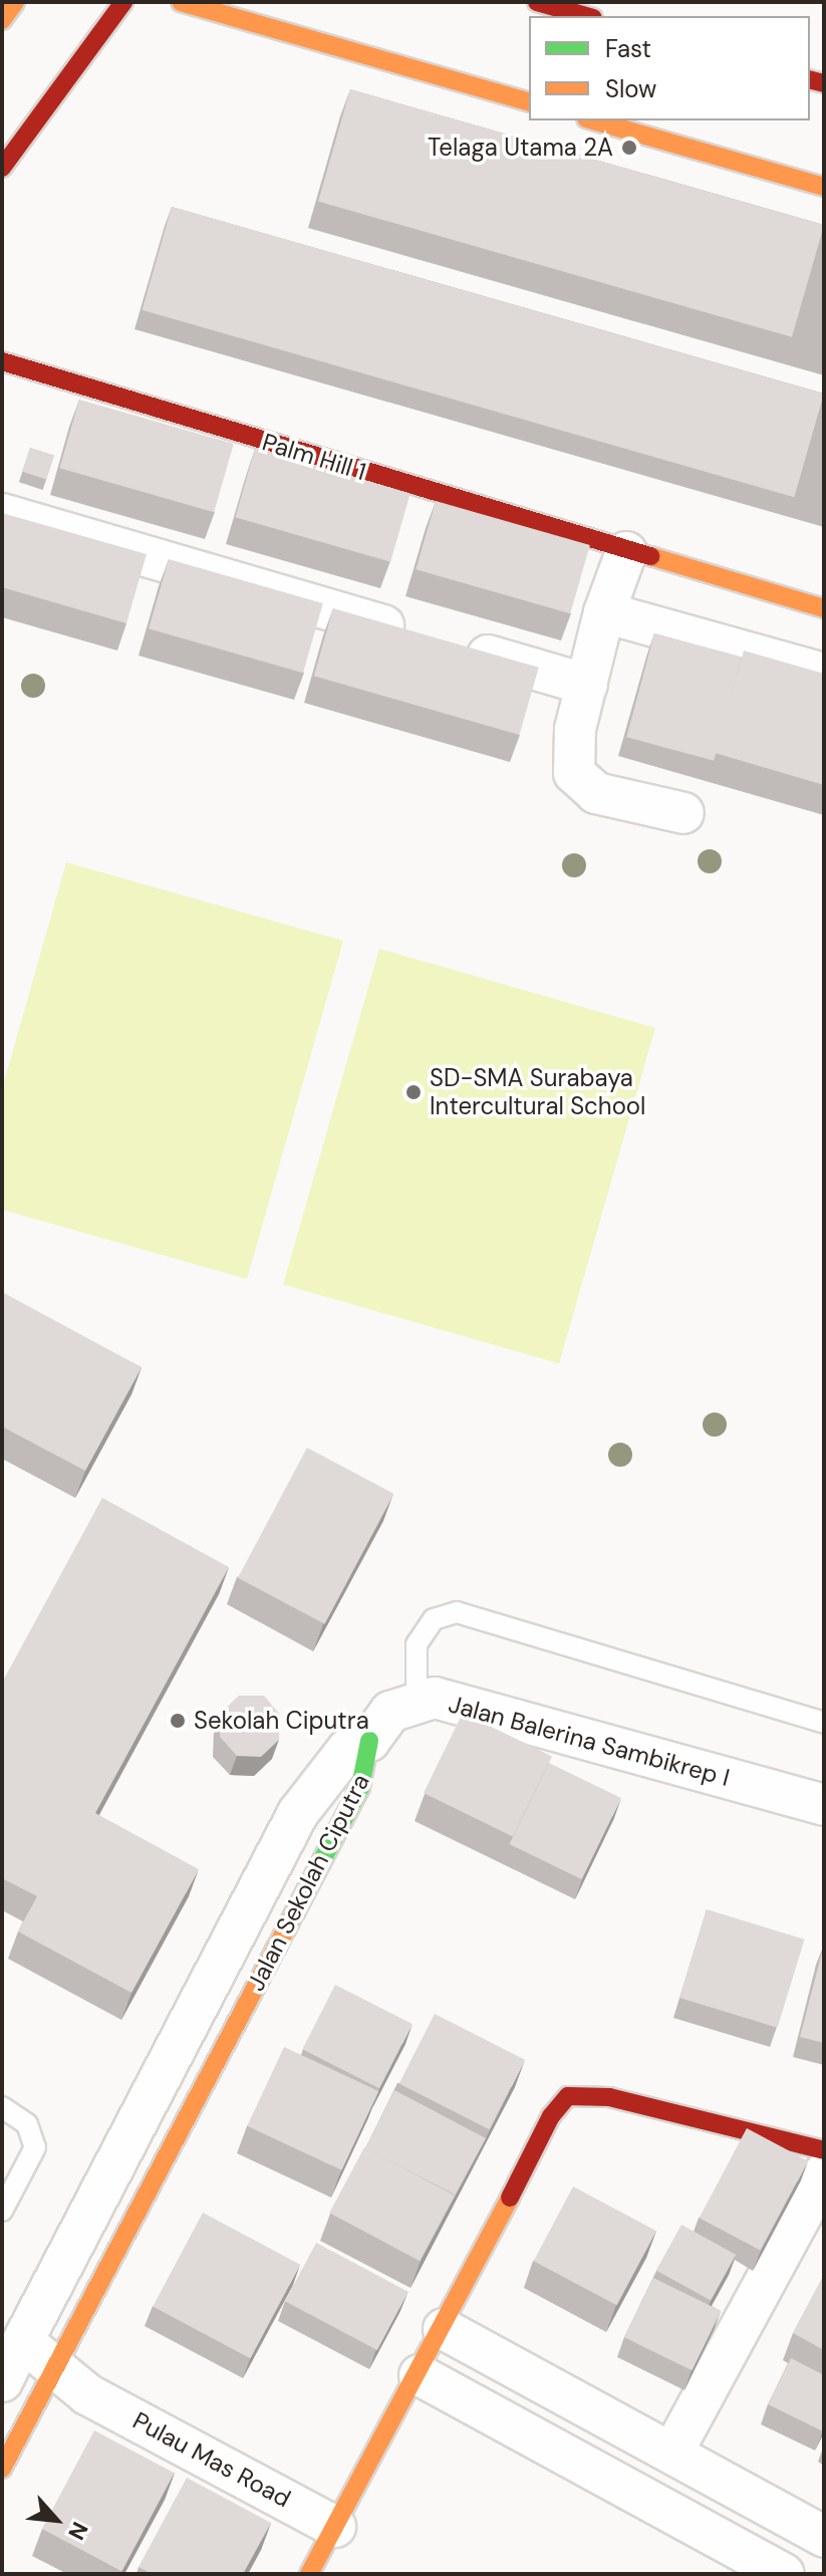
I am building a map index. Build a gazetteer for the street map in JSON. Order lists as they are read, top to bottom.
{
  "streets": {
    "street": [
      "Palm Hill 1",
      "Jalan Balerina Sambikrep I",
      "Jalan Sekolah Ciputra",
      "Pulau Mas Road"
    ]
  },
  "crossings": [
    ["Jalan Balerina Sambikrep I", "Jalan Sekolah Ciputra"],
    ["Jalan Sekolah Ciputra", "Pulau Mas Road"]
  ],
  "places": ["Telaga Utama 2A", "SD-SMA Surabaya Intercultural School", "Sekolah Ciputra"],
  "legend": ["Fast", "Slow"],
  "north": "bottom right"
}
